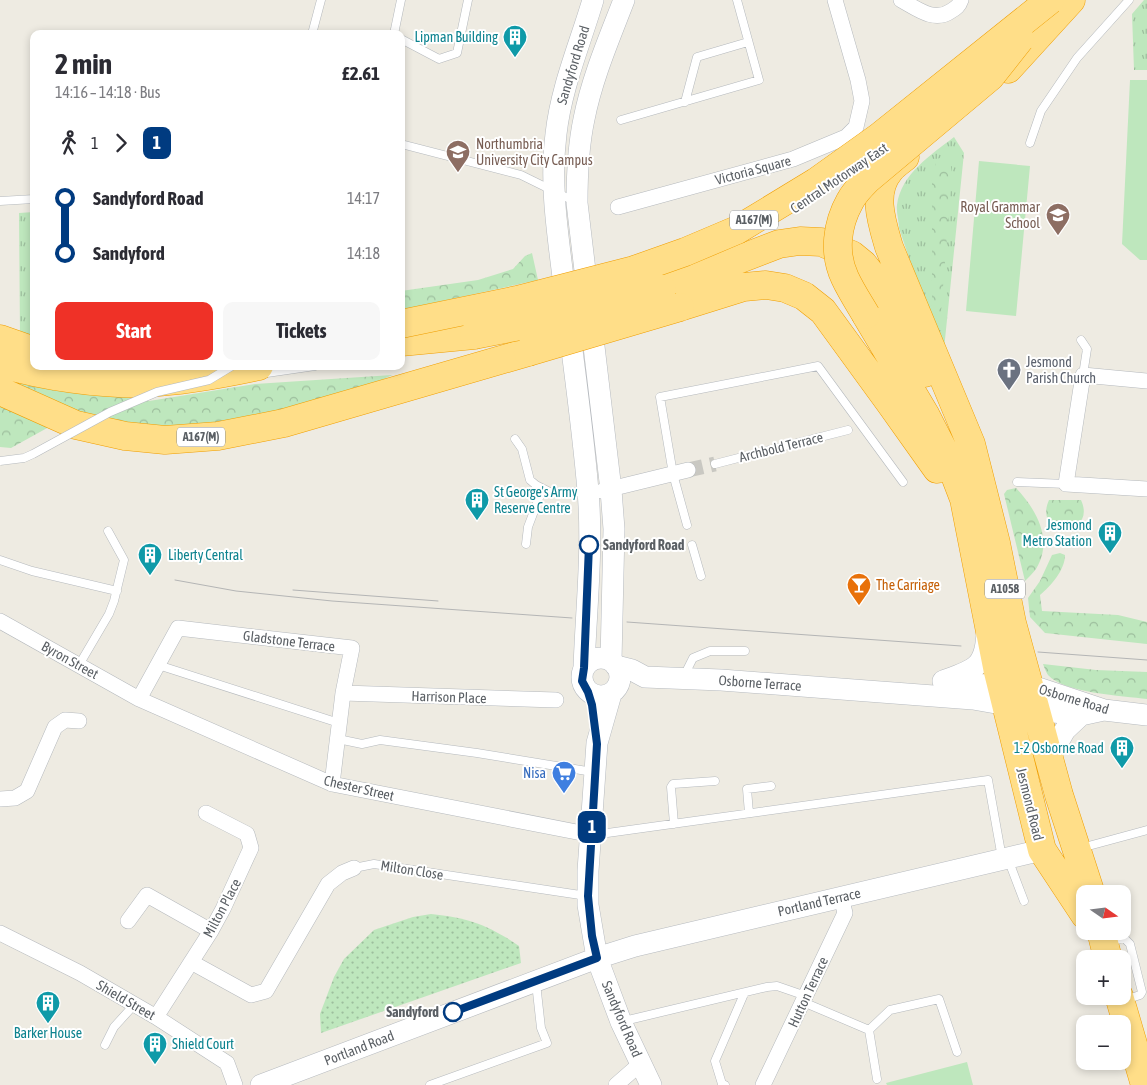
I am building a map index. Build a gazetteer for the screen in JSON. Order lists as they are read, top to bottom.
{
  "streets": {
    "highway": [
      "Central Motorway East",
      "A167(M)",
      "A1058",
      "Jesmond Road"
    ],
    "main road": [
      "Sandyford Road",
      "Osborne Terrace",
      "Osborne Road",
      "Portland Terrace",
      "Portland Road"
    ],
    "street": [
      "Victoria Square",
      "Gladstone Terrace",
      "Byron Street",
      "Harrison Place",
      "Chester Street",
      "Milton Close",
      "Milton Place",
      "Hutton Terrace",
      "Shield Street"
    ],
    "lane": ["Archbold Terrace"]
  },
  "crossings": [
    ["Sandyford Road", "Osborne Terrace"],
    ["Sandyford Road", "Chester Street"],
    ["Sandyford Road", "Milton Close"],
    ["Sandyford Road", "Portland Terrace"],
    ["Sandyford Road", "Portland Road"],
    ["Central Motorway East", "A167(M)"],
    ["A167(M)", "A1058"],
    ["A1058", "Osborne Terrace"],
    ["A1058", "Osborne Road"],
    ["A1058", "Jesmond Road"],
    ["A1058", "Portland Terrace"],
    ["Gladstone Terrace", "Harrison Place"],
    ["Gladstone Terrace", "Chester Street"],
    ["Byron Street", "Chester Street"],
    ["Osborne Terrace", "Osborne Road"],
    ["Osborne Terrace", "Jesmond Road"],
    ["Osborne Road", "Jesmond Road"],
    ["Jesmond Road", "Portland Terrace"],
    ["Milton Close", "Milton Place"],
    ["Portland Terrace", "Hutton Terrace"],
    ["Portland Terrace", "Portland Road"],
    ["Milton Place", "Shield Street"]
  ],
  "places": {
    "building": [
      "Lipman Building",
      "St George's Army Reserve Centre",
      "Jesmond Metro Station",
      "Liberty Central",
      "1-2 Osborne Road",
      "Barker House",
      "Shield Court"
    ],
    "school or university": ["Northumbria University City Campus", "Royal Grammar School"],
    "church": ["Jesmond Parish Church"],
    "other": ["Sandyford Road", "Sandyford"],
    "bar": ["The Carriage"],
    "supermarket": ["Nisa"]
  },
  "lines": ["bus line 1"],
  "north": "right",
  "page": {
    "on_map": "1",
    "heading": ["2 min", "14:16 – 14:18 · Bus", "£2.61"],
    "legs": ["1", "1"],
    "list": [
      {
        "name": "Sandyford Road",
        "value": "14:17"
      },
      {
        "name": "Sandyford",
        "value": "14:18"
      }
    ],
    "buttons": ["Start", "Tickets"],
    "map_buttons": ["+", "−"]
  }
}
